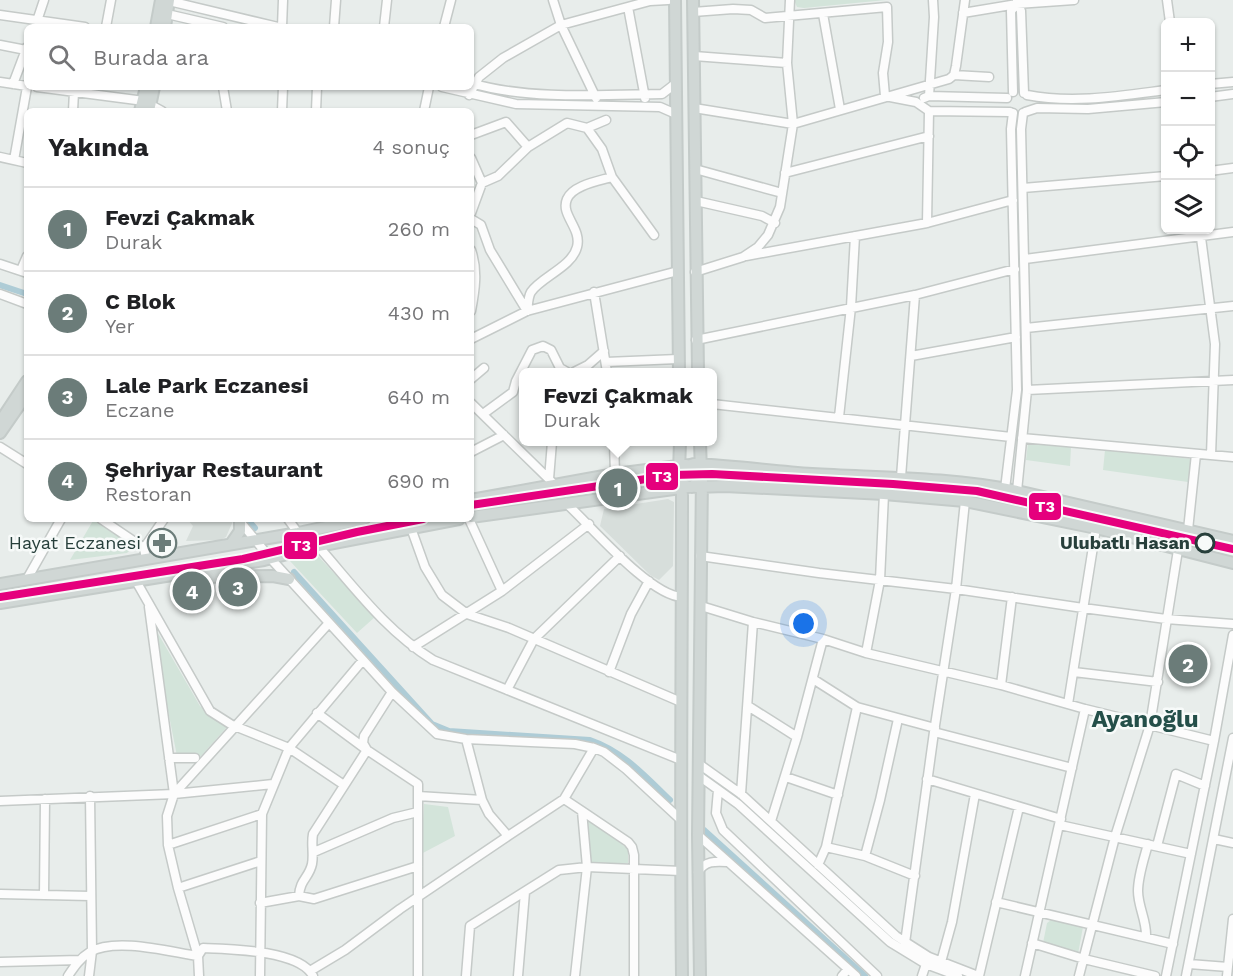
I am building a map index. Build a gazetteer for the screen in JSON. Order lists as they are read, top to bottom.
{
  "districts": ["Ayanoğlu"],
  "places": {
    "pharmacy": ["Hayat Eczanesi"],
    "other": ["Ulubatlı Hasan"]
  },
  "lines": ["transit line T3"],
  "page": {
    "map_buttons": ["+", "−"],
    "search": "Burada ara",
    "heading": ["Yakında", "4 sonuç"],
    "list": [
      {
        "mark": "1",
        "name": "Fevzi Çakmak",
        "note": "Durak",
        "value": "260 m"
      },
      {
        "mark": "2",
        "name": "C Blok",
        "note": "Yer",
        "value": "430 m"
      },
      {
        "mark": "3",
        "name": "Lale Park Eczanesi",
        "note": "Eczane",
        "value": "640 m"
      },
      {
        "mark": "4",
        "name": "Şehriyar Restaurant",
        "note": "Restoran",
        "value": "690 m"
      }
    ],
    "popup": ["Fevzi Çakmak", "Durak"],
    "pins": [
      "1",
      "3",
      "4",
      "2"
    ]
  }
}
